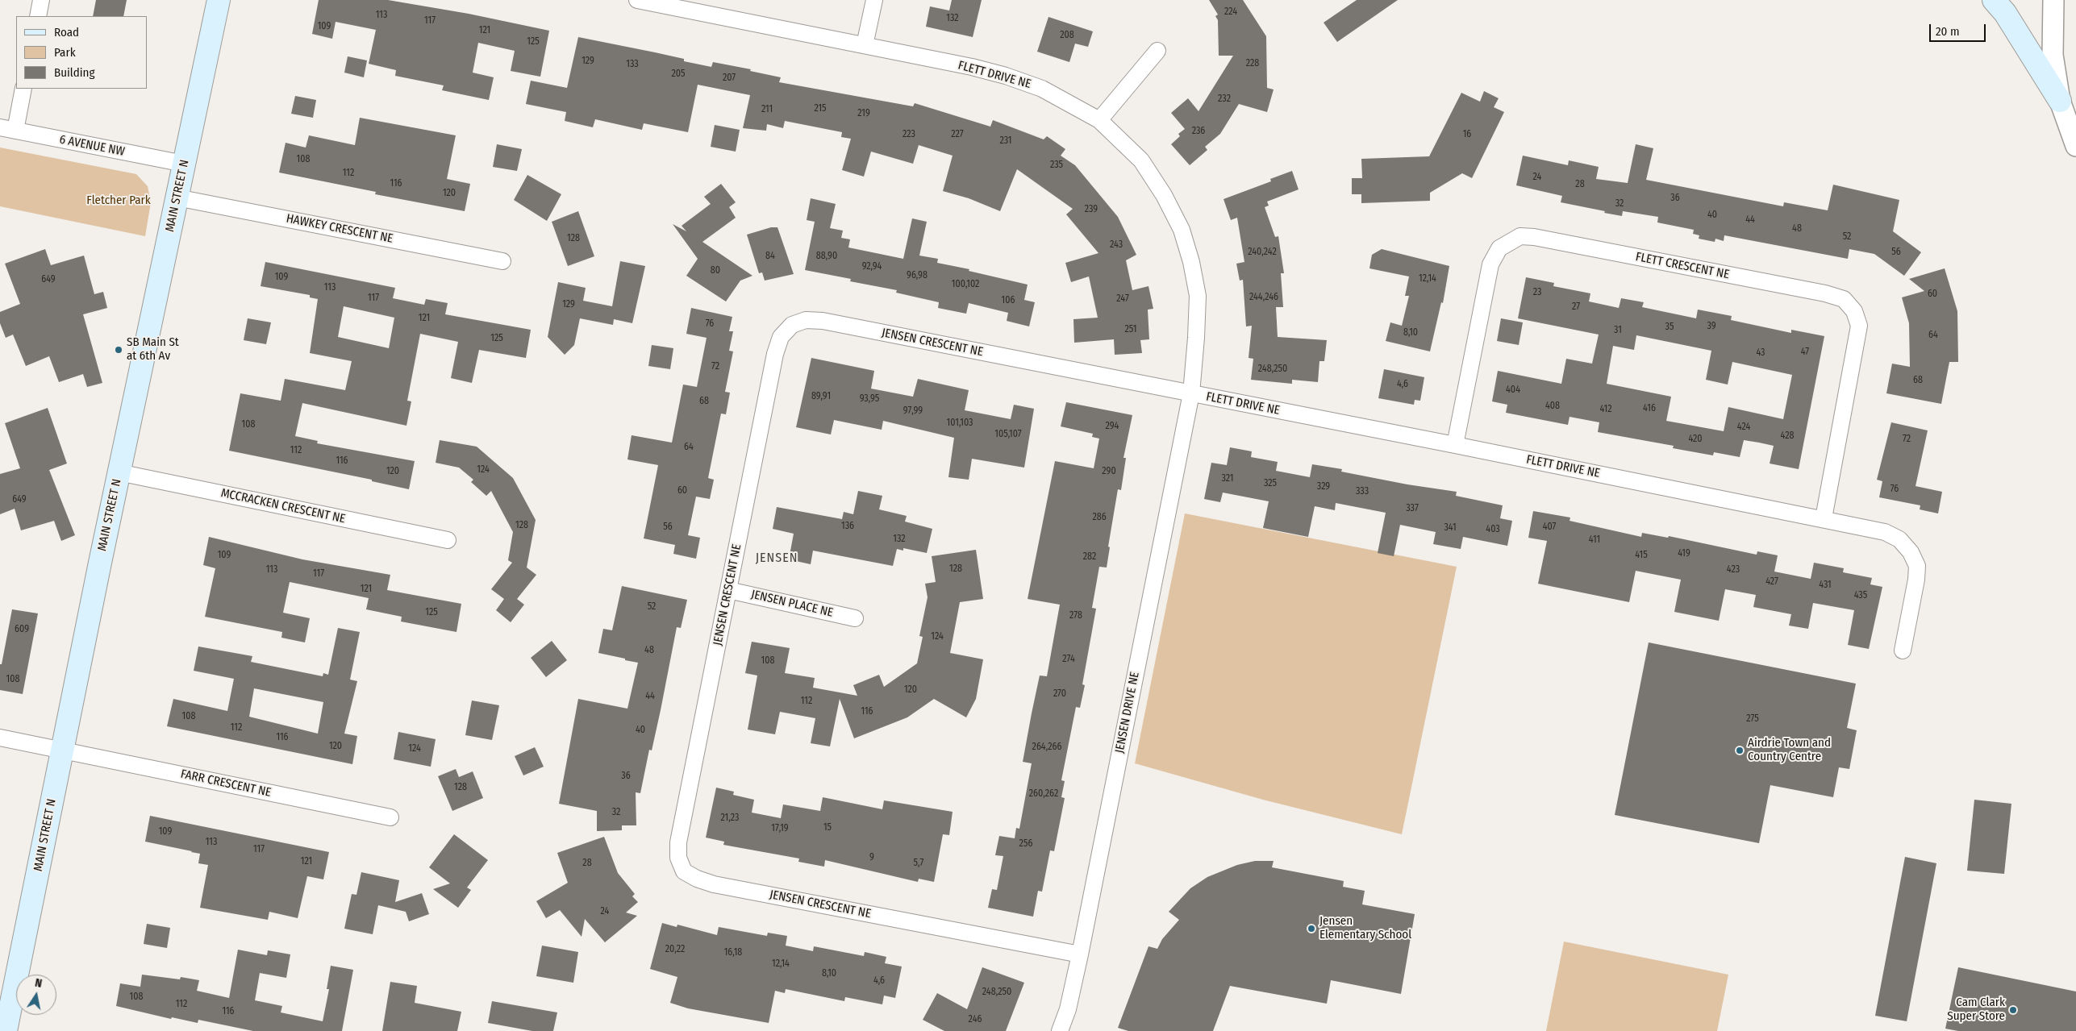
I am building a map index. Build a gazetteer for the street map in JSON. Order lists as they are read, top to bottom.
{
  "streets": {
    "main road": ["MAIN STREET N"],
    "street": [
      "FLETT DRIVE NE",
      "6 AVENUE NW",
      "HAWKEY CRESCENT NE",
      "FLETT CRESCENT NE",
      "JENSEN CRESCENT NE",
      "MCCRACKEN CRESCENT NE",
      "JENSEN PLACE NE",
      "JENSEN DRIVE NE",
      "FARR CRESCENT NE"
    ]
  },
  "crossings": [
    ["FLETT DRIVE NE", "FLETT CRESCENT NE"],
    ["FLETT DRIVE NE", "JENSEN CRESCENT NE"],
    ["FLETT DRIVE NE", "JENSEN DRIVE NE"],
    ["6 AVENUE NW", "MAIN STREET N"],
    ["MAIN STREET N", "HAWKEY CRESCENT NE"],
    ["MAIN STREET N", "MCCRACKEN CRESCENT NE"],
    ["MAIN STREET N", "FARR CRESCENT NE"],
    ["JENSEN CRESCENT NE", "JENSEN PLACE NE"],
    ["JENSEN CRESCENT NE", "JENSEN DRIVE NE"]
  ],
  "districts": ["JENSEN"],
  "parks": ["Fletcher Park"],
  "places": [
    "SB Main St at 6th Av",
    "Airdrie Town and Country Centre",
    "Jensen Elementary School",
    "Cam Clark Super Store"
  ],
  "house_numbers": [
    "224",
    "113",
    "132",
    "117",
    "109",
    "121",
    "208",
    "125",
    "129",
    "228",
    "133",
    "205",
    "207",
    "232",
    "215",
    "211",
    "219",
    "236",
    "223",
    "227",
    "16",
    "231",
    "108",
    "235",
    "112",
    "24",
    "116",
    "28",
    "120",
    "36",
    "32",
    "239",
    "40",
    "44",
    "48",
    "52",
    "128",
    "243",
    "240,242",
    "56",
    "84",
    "88,90",
    "92,94",
    "80",
    "96,98",
    "109",
    "12,14",
    "649",
    "100,102",
    "113",
    "23",
    "60",
    "244,246",
    "117",
    "247",
    "106",
    "129",
    "27",
    "121",
    "76",
    "39",
    "35",
    "251",
    "31",
    "8,10",
    "64",
    "125",
    "47",
    "43",
    "72",
    "248,250",
    "68",
    "4,6",
    "404",
    "89,91",
    "93,95",
    "68",
    "408",
    "416",
    "412",
    "97,99",
    "101,103",
    "108",
    "294",
    "424",
    "105,107",
    "428",
    "420",
    "72",
    "64",
    "112",
    "116",
    "124",
    "120",
    "290",
    "321",
    "325",
    "329",
    "76",
    "60",
    "333",
    "649",
    "337",
    "286",
    "128",
    "136",
    "56",
    "407",
    "341",
    "403",
    "132",
    "411",
    "419",
    "109",
    "415",
    "282",
    "128",
    "113",
    "423",
    "117",
    "427",
    "431",
    "121",
    "435",
    "52",
    "125",
    "278",
    "609",
    "124",
    "48",
    "274",
    "108",
    "108",
    "120",
    "270",
    "44",
    "112",
    "116",
    "108",
    "275",
    "112",
    "40",
    "116",
    "120",
    "264,266",
    "124",
    "36",
    "128",
    "260,262",
    "32",
    "21,23",
    "15",
    "17,19",
    "109",
    "113",
    "256",
    "117",
    "9",
    "121",
    "28",
    "5,7",
    "24",
    "20,22",
    "16,18",
    "12,14",
    "8,10",
    "4,6",
    "248,250",
    "108",
    "112",
    "116",
    "246"
  ],
  "legend": ["Road", "Park", "Building"],
  "scale_bar": "20 m",
  "north": "top"
}
